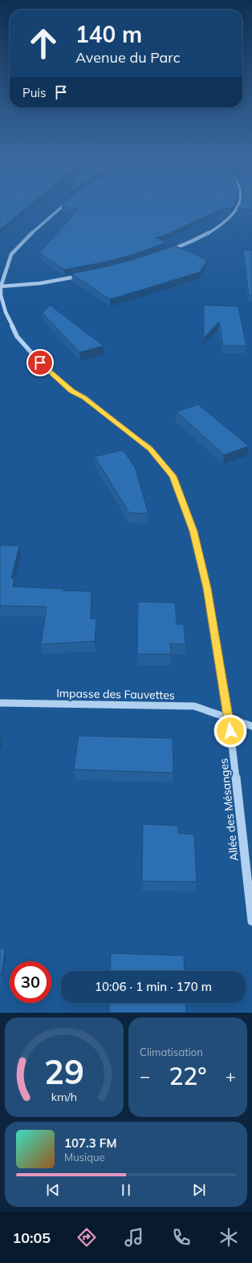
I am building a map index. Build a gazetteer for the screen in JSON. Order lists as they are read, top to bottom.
{
  "streets": {
    "street": ["Impasse des Fauvettes", "Allée des Mésanges"]
  },
  "crossings": [
    ["Impasse des Fauvettes", "Allée des Mésanges"]
  ],
  "page": {
    "turn": ["140 m", "Avenue du Parc"],
    "then": "Puis",
    "limit": "30",
    "trip": "10:06 · 1 min · 170 m",
    "tile": "Climatisation",
    "heat": ["−", "22°", "+"],
    "song": ["107.3 FM", "Musique"],
    "tabs": "10:05",
    "gauge": ["29", "km/h"]
  }
}
